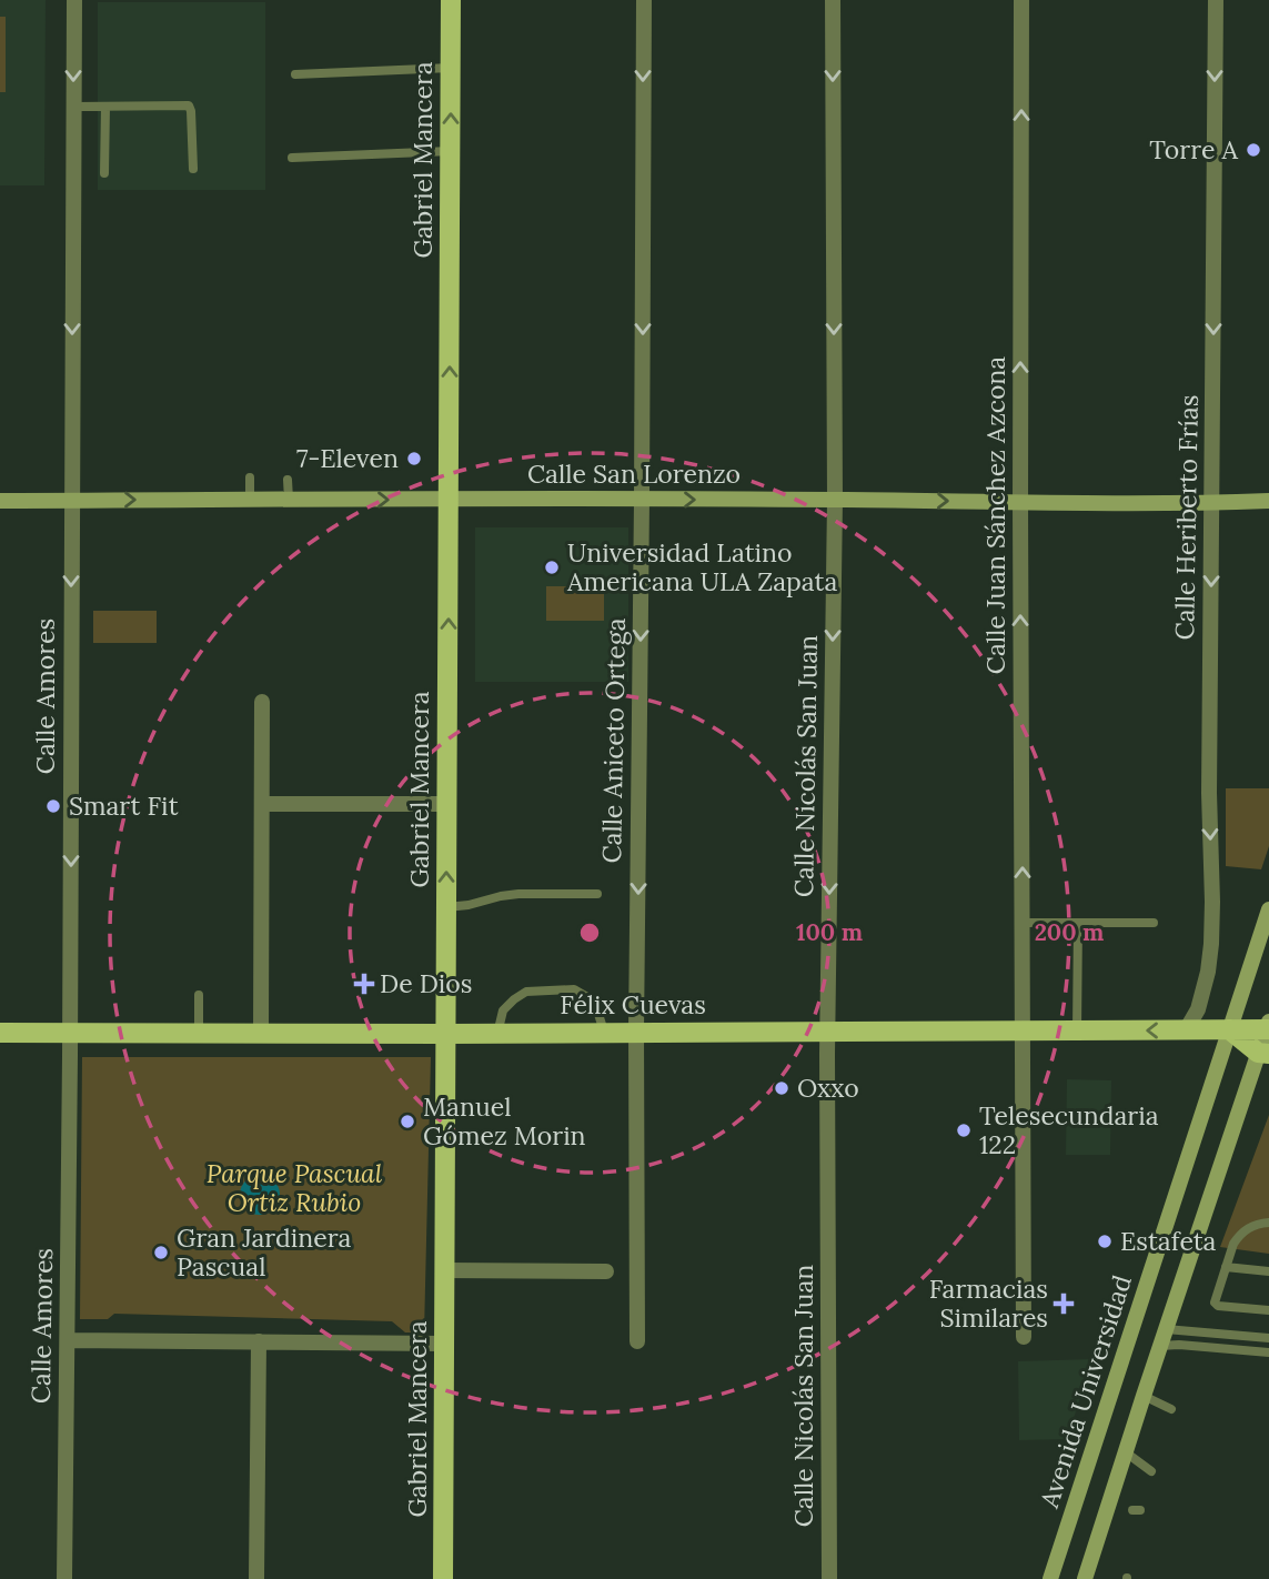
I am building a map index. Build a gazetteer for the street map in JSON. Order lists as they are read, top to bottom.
{
  "streets": {
    "main road": ["Gabriel Mancera", "Félix Cuevas"],
    "street": [
      "Calle San Lorenzo",
      "Calle Juan Sánchez Azcona",
      "Calle Heriberto Frías",
      "Calle Amores",
      "Calle Aniceto Ortega",
      "Calle Nicolás San Juan",
      "Avenida Universidad"
    ]
  },
  "crossings": [
    ["Gabriel Mancera", "Calle San Lorenzo"],
    ["Gabriel Mancera", "Félix Cuevas"],
    ["Calle San Lorenzo", "Calle Juan Sánchez Azcona"],
    ["Calle San Lorenzo", "Calle Heriberto Frías"],
    ["Calle San Lorenzo", "Calle Amores"],
    ["Calle San Lorenzo", "Calle Aniceto Ortega"],
    ["Calle San Lorenzo", "Calle Nicolás San Juan"],
    ["Calle Juan Sánchez Azcona", "Félix Cuevas"],
    ["Calle Heriberto Frías", "Félix Cuevas"],
    ["Calle Amores", "Félix Cuevas"],
    ["Calle Aniceto Ortega", "Félix Cuevas"],
    ["Calle Nicolás San Juan", "Félix Cuevas"],
    ["Félix Cuevas", "Avenida Universidad"]
  ],
  "one_way": [
    "Gabriel Mancera",
    "Calle San Lorenzo",
    "Calle Juan Sánchez Azcona",
    "Calle Heriberto Frías",
    "Calle Amores",
    "Calle Aniceto Ortega",
    "Calle Nicolás San Juan"
  ],
  "parks": ["Parque Pascual Ortiz Rubio"],
  "places": {
    "other": [
      "Torre A",
      "7-Eleven",
      "Universidad Latino Americana ULA Zapata",
      "Smart Fit",
      "Oxxo",
      "Manuel Gómez Morin",
      "Telesecundaria 122",
      "Estafeta",
      "Gran Jardinera Pascual"
    ],
    "health": ["De Dios", "Farmacias Similares"]
  },
  "rings": ["100 m", "200 m"]
}
